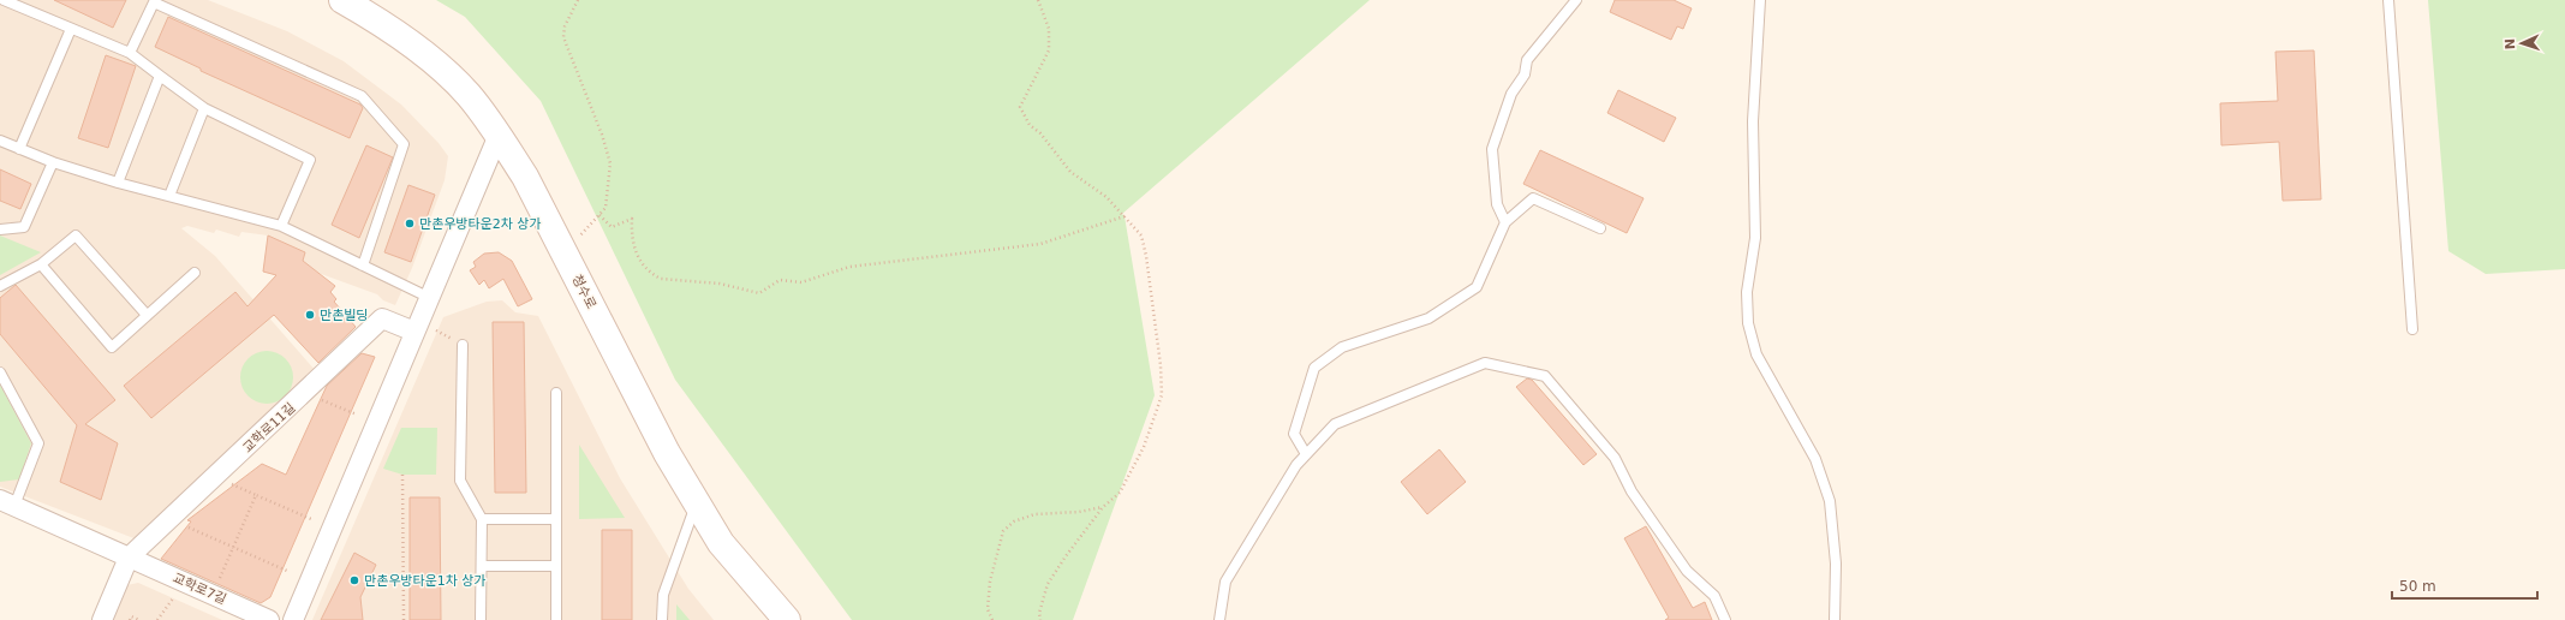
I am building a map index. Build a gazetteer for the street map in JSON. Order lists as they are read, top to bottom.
{
  "streets": {
    "main road": ["청수로"],
    "street": ["교학로11길", "교학로7길"]
  },
  "crossings": [
    ["교학로11길", "교학로7길"]
  ],
  "places": ["만촌우방타운2차 상가", "만촌빌딩", "만촌우방타운1차 상가"],
  "scale_bar": "50 m",
  "north": "left"
}
